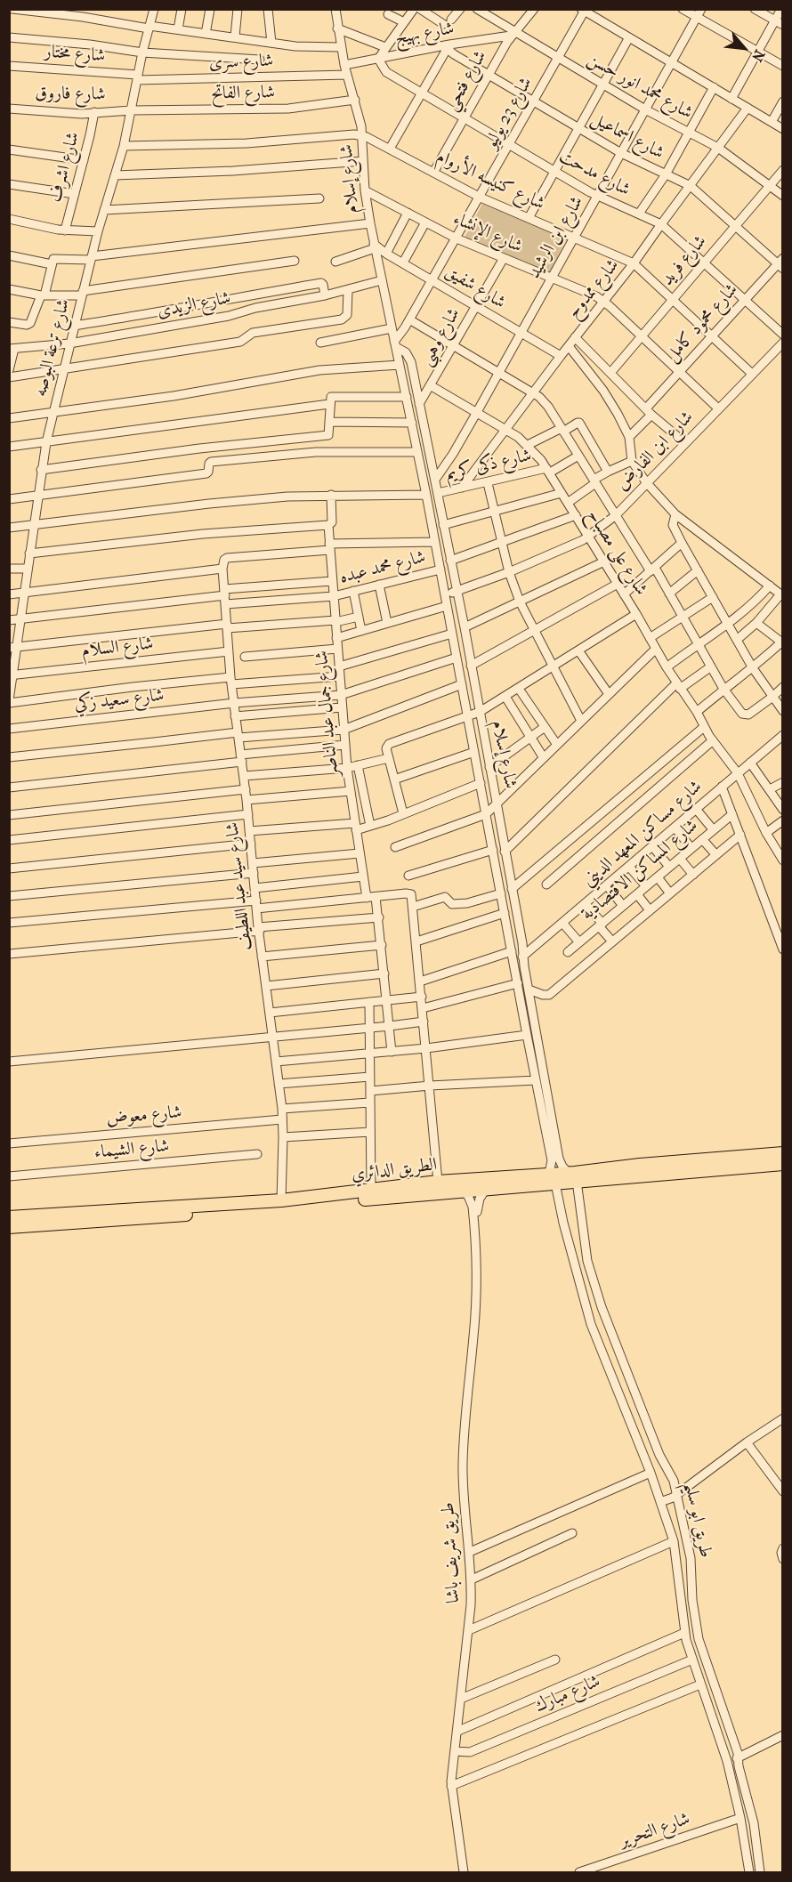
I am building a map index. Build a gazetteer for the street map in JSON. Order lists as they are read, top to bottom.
{
  "streets": {
    "highway": ["الطريق الدائري"],
    "street": [
      "شارع بهيج",
      "شارع مختار",
      "شارع سرى",
      "شارع فتحي",
      "شارع محمد انور حسن",
      "شارع الفاتح",
      "شارع فاروق",
      "شارع 23 يوليو",
      "شارع اسماعيل",
      "شارع اشرف",
      "شارع مدحت",
      "شارع إسلام",
      "شارع كنيسه الأروام",
      "شارع الإنشاء",
      "شارع ابن الرشيد",
      "شارع فريد",
      "شارع شفيق",
      "شارع ممدوح",
      "شارع الزيدى",
      "شارع محمود كامل",
      "شارع وهبى",
      "شارع ترعة البوصه",
      "شارع ابن الفارض",
      "شارع ذكى كريم",
      "شارع على مصباح",
      "شارع محمد عبده",
      "شارع السلام",
      "شارع سعيد زكي",
      "شارع جمال عبد الناصر",
      "شارع مساكن المعهد الديني",
      "شارع المساكن الاقتصادية",
      "شارع سيد عبد اللطيف",
      "شارع معوض",
      "شارع الشيماء",
      "طريق ابو سليم",
      "طريق شريف باشا",
      "شارع مبارك",
      "شارع التحرير"
    ]
  },
  "crossings": [
    ["شارع بهيج", "شارع فتحي"],
    ["شارع بهيج", "شارع محمد انور حسن"],
    ["شارع بهيج", "شارع اسماعيل"],
    ["شارع بهيج", "شارع مدحت"],
    ["شارع بهيج", "شارع إسلام"],
    ["شارع مختار", "شارع سرى"],
    ["شارع مختار", "شارع ترعة البوصه"],
    ["شارع سرى", "شارع إسلام"],
    ["شارع سرى", "شارع ترعة البوصه"],
    ["شارع فتحي", "شارع محمد انور حسن"],
    ["شارع فتحي", "شارع اسماعيل"],
    ["شارع فتحي", "شارع مدحت"],
    ["شارع فتحي", "شارع كنيسه الأروام"],
    ["شارع محمد انور حسن", "شارع 23 يوليو"],
    ["شارع محمد انور حسن", "شارع ابن الرشيد"],
    ["شارع محمد انور حسن", "شارع فريد"],
    ["شارع محمد انور حسن", "شارع ممدوح"],
    ["شارع الفاتح", "شارع فاروق"],
    ["شارع الفاتح", "شارع إسلام"],
    ["شارع الفاتح", "شارع ترعة البوصه"],
    ["شارع فاروق", "شارع اشرف"],
    ["شارع فاروق", "شارع ترعة البوصه"],
    ["شارع 23 يوليو", "شارع اسماعيل"],
    ["شارع 23 يوليو", "شارع مدحت"],
    ["شارع 23 يوليو", "شارع إسلام"],
    ["شارع 23 يوليو", "شارع كنيسه الأروام"],
    ["شارع 23 يوليو", "شارع الإنشاء"],
    ["شارع 23 يوليو", "شارع شفيق"],
    ["شارع اسماعيل", "شارع ابن الرشيد"],
    ["شارع اسماعيل", "شارع فريد"],
    ["شارع اسماعيل", "شارع ممدوح"],
    ["شارع اسماعيل", "شارع محمود كامل"],
    ["شارع مدحت", "شارع ابن الرشيد"],
    ["شارع مدحت", "شارع فريد"],
    ["شارع مدحت", "شارع ممدوح"],
    ["شارع مدحت", "شارع محمود كامل"],
    ["شارع إسلام", "شارع كنيسه الأروام"],
    ["شارع إسلام", "شارع الإنشاء"],
    ["شارع إسلام", "شارع ابن الرشيد"],
    ["شارع إسلام", "شارع شفيق"],
    ["شارع إسلام", "شارع الزيدى"],
    ["شارع إسلام", "شارع وهبى"],
    ["شارع إسلام", "شارع ابن الفارض"],
    ["شارع إسلام", "شارع ذكى كريم"],
    ["شارع إسلام", "شارع محمد عبده"],
    ["شارع إسلام", "شارع سعيد زكي"],
    ["شارع إسلام", "شارع مساكن المعهد الديني"],
    ["شارع إسلام", "الطريق الدائري"],
    ["شارع إسلام", "طريق ابو سليم"],
    ["شارع كنيسه الأروام", "شارع ابن الرشيد"],
    ["شارع كنيسه الأروام", "شارع فريد"],
    ["شارع كنيسه الأروام", "شارع ممدوح"],
    ["شارع كنيسه الأروام", "شارع محمود كامل"],
    ["شارع كنيسه الأروام", "شارع ابن الفارض"],
    ["شارع الإنشاء", "شارع ابن الرشيد"],
    ["شارع الإنشاء", "شارع فريد"],
    ["شارع الإنشاء", "شارع ممدوح"],
    ["شارع الإنشاء", "شارع محمود كامل"],
    ["شارع الإنشاء", "شارع وهبى"],
    ["شارع الإنشاء", "شارع ابن الفارض"],
    ["شارع ابن الرشيد", "شارع شفيق"],
    ["شارع ابن الرشيد", "شارع على مصباح"],
    ["شارع شفيق", "شارع ممدوح"],
    ["شارع شفيق", "شارع وهبى"],
    ["شارع ممدوح", "شارع ذكى كريم"],
    ["شارع ممدوح", "شارع على مصباح"],
    ["شارع الزيدى", "شارع ترعة البوصه"],
    ["شارع وهبى", "شارع على مصباح"],
    ["شارع ترعة البوصه", "شارع السلام"],
    ["شارع ابن الفارض", "شارع على مصباح"],
    ["شارع ذكى كريم", "شارع على مصباح"],
    ["شارع على مصباح", "شارع مساكن المعهد الديني"],
    ["شارع محمد عبده", "شارع جمال عبد الناصر"],
    ["شارع محمد عبده", "شارع سيد عبد اللطيف"],
    ["شارع السلام", "شارع سيد عبد اللطيف"],
    ["شارع سعيد زكي", "شارع جمال عبد الناصر"],
    ["شارع سعيد زكي", "شارع سيد عبد اللطيف"],
    ["شارع سيد عبد اللطيف", "شارع معوض"],
    ["شارع سيد عبد اللطيف", "الطريق الدائري"],
    ["الطريق الدائري", "طريق ابو سليم"],
    ["الطريق الدائري", "طريق شريف باشا"],
    ["طريق ابو سليم", "شارع مبارك"],
    ["طريق ابو سليم", "شارع التحرير"],
    ["طريق شريف باشا", "شارع مبارك"]
  ],
  "north": "bottom right"
}
